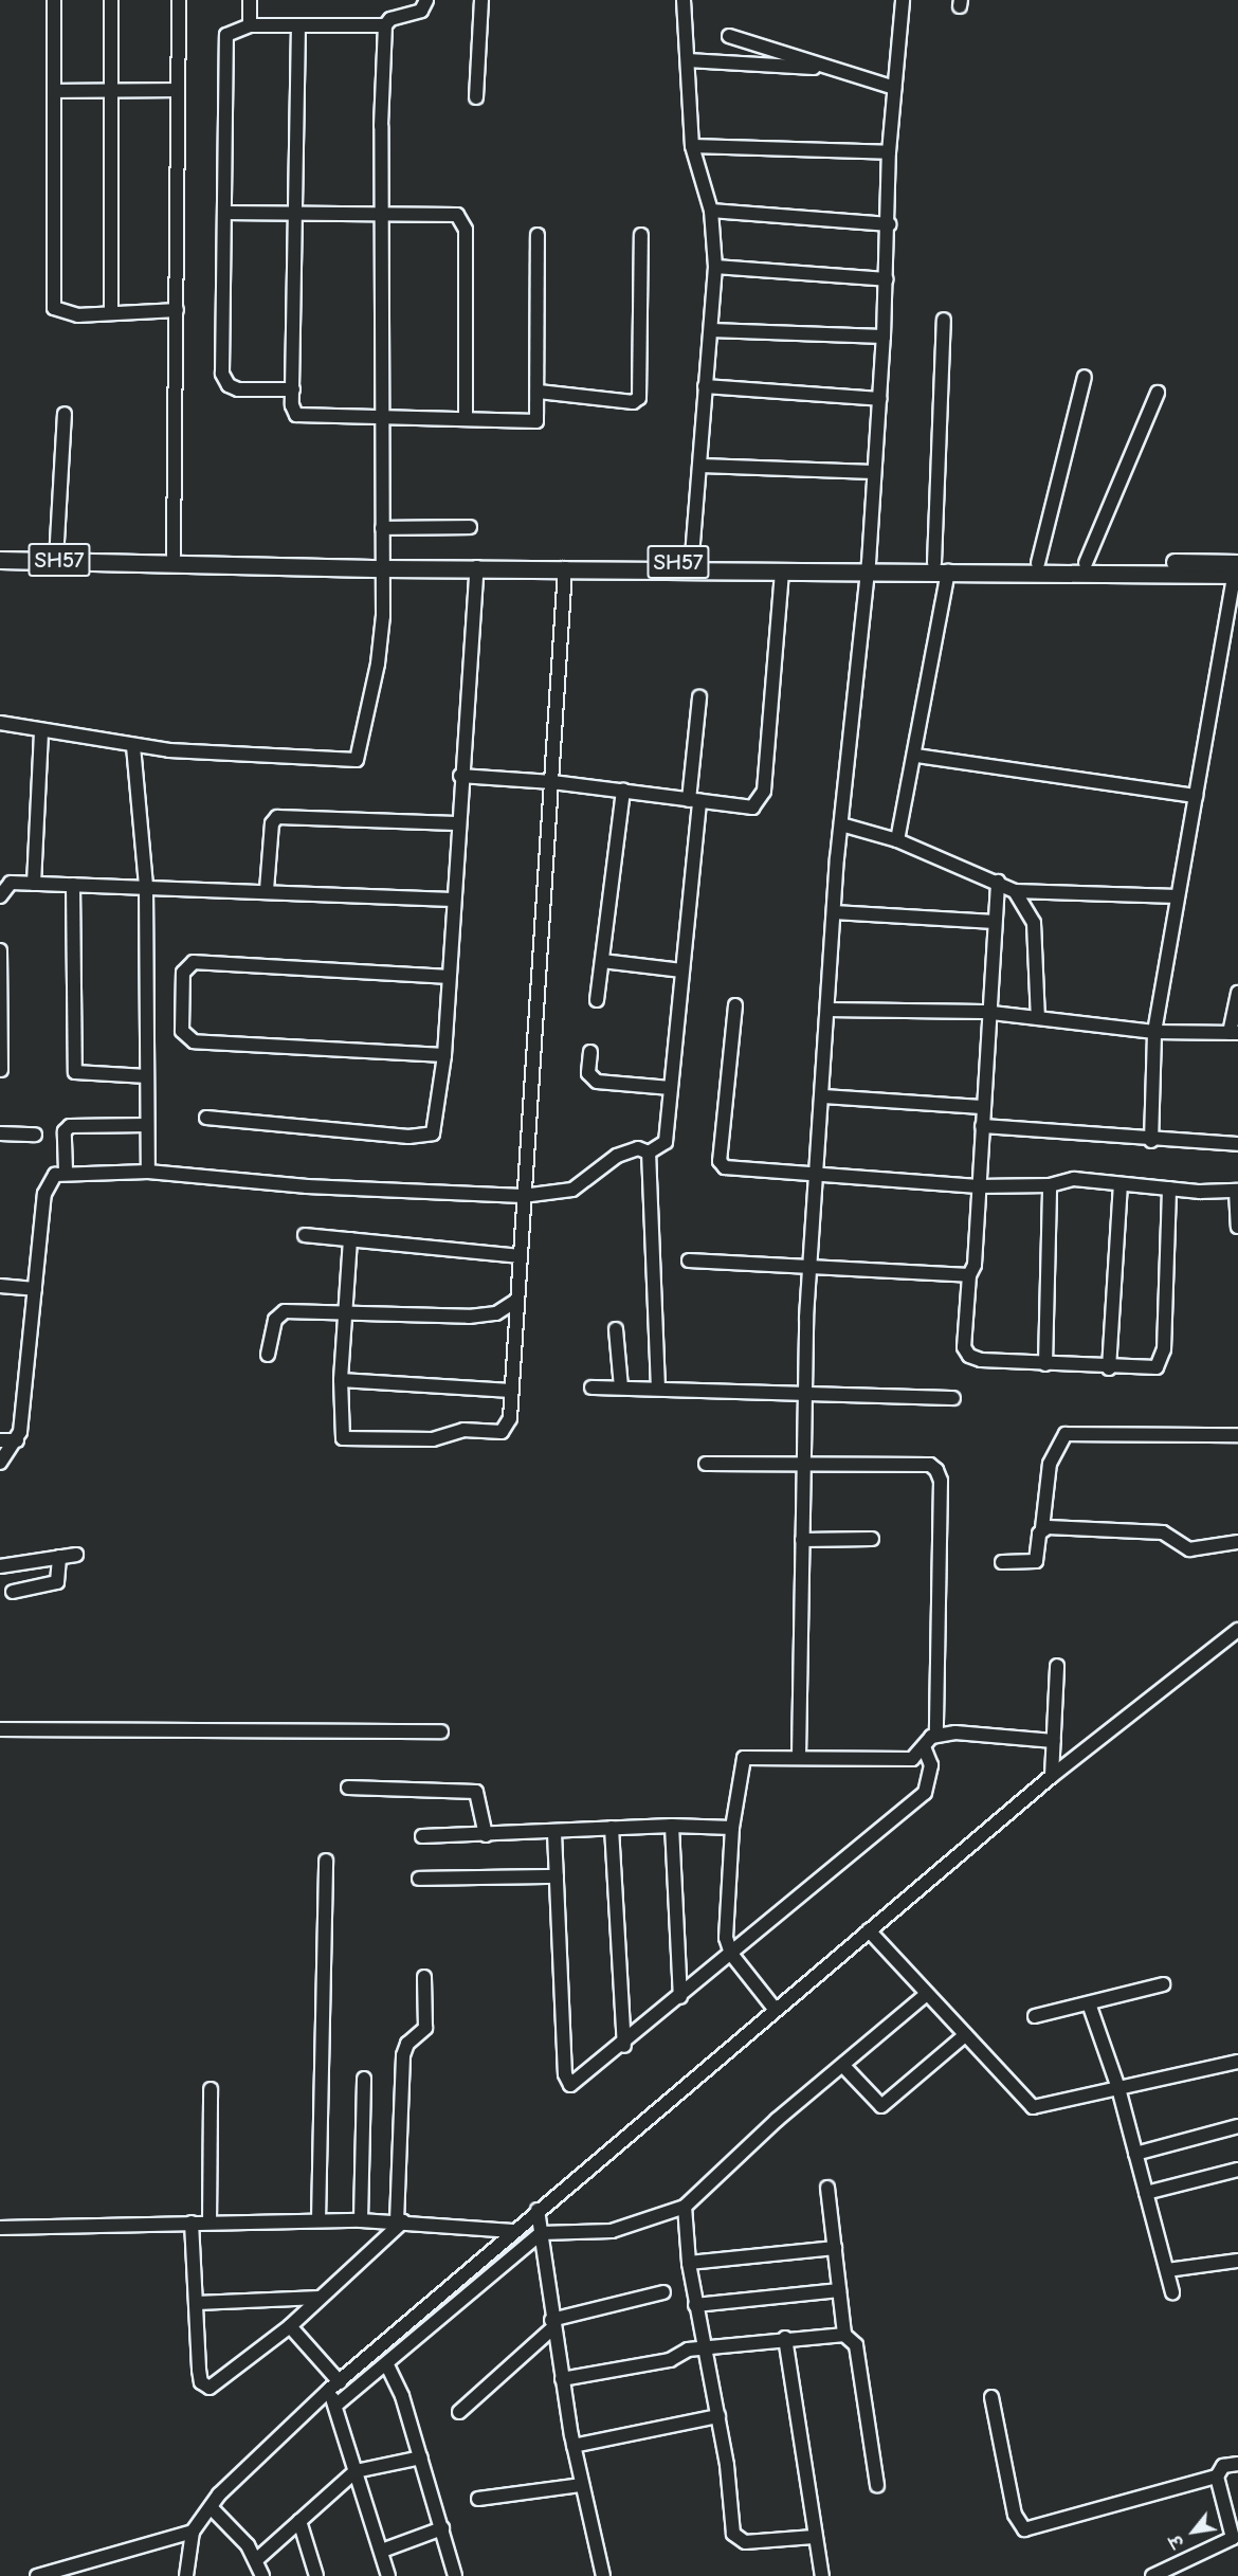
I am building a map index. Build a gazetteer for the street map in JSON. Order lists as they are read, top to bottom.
{
  "streets": {
    "main road": ["SH57"]
  },
  "north": "bottom left"
}
